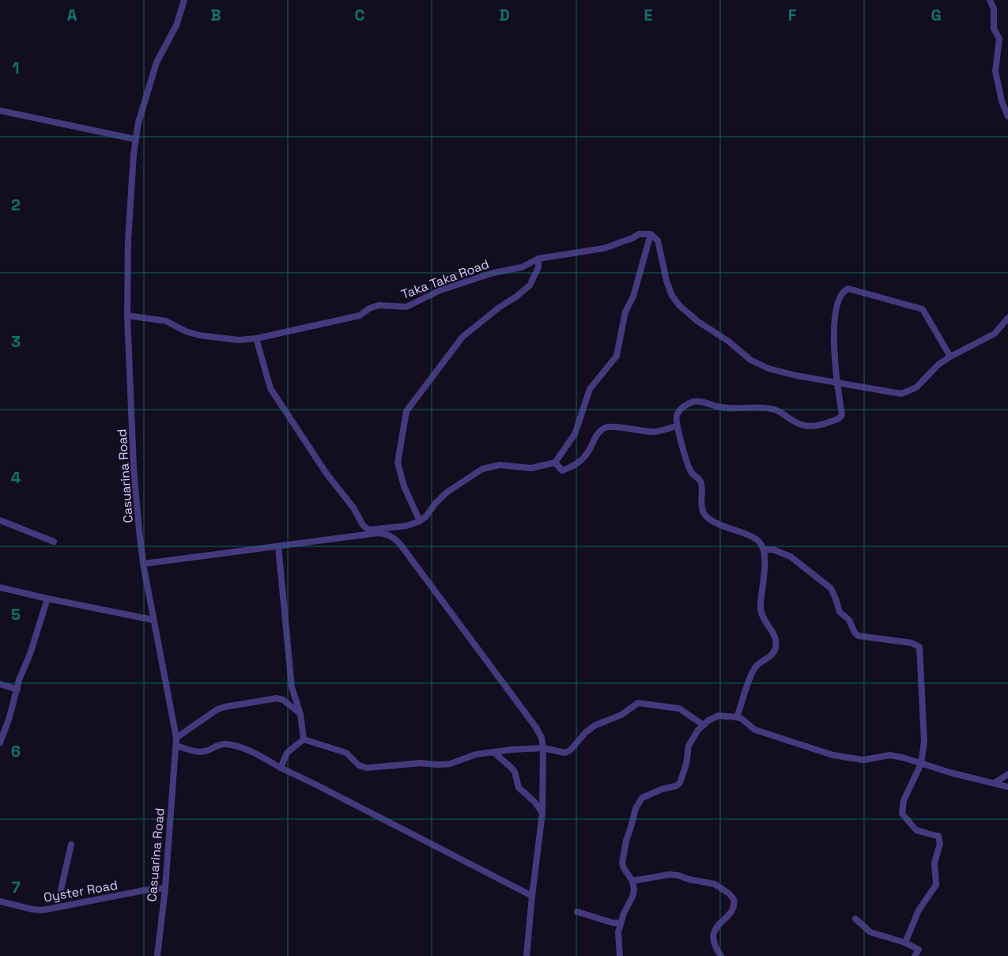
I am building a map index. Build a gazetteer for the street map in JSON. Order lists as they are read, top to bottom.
{
  "streets": {
    "street": ["Taka Taka Road", "Casuarina Road", "Oyster Road"]
  },
  "crossings": [
    ["Taka Taka Road", "Casuarina Road"],
    ["Casuarina Road", "Oyster Road"]
  ],
  "grid": {
    "columns": [
      "A",
      "B",
      "C",
      "D",
      "E",
      "F",
      "G"
    ],
    "rows": [
      "1",
      "2",
      "3",
      "4",
      "5",
      "6",
      "7"
    ]
  }
}
